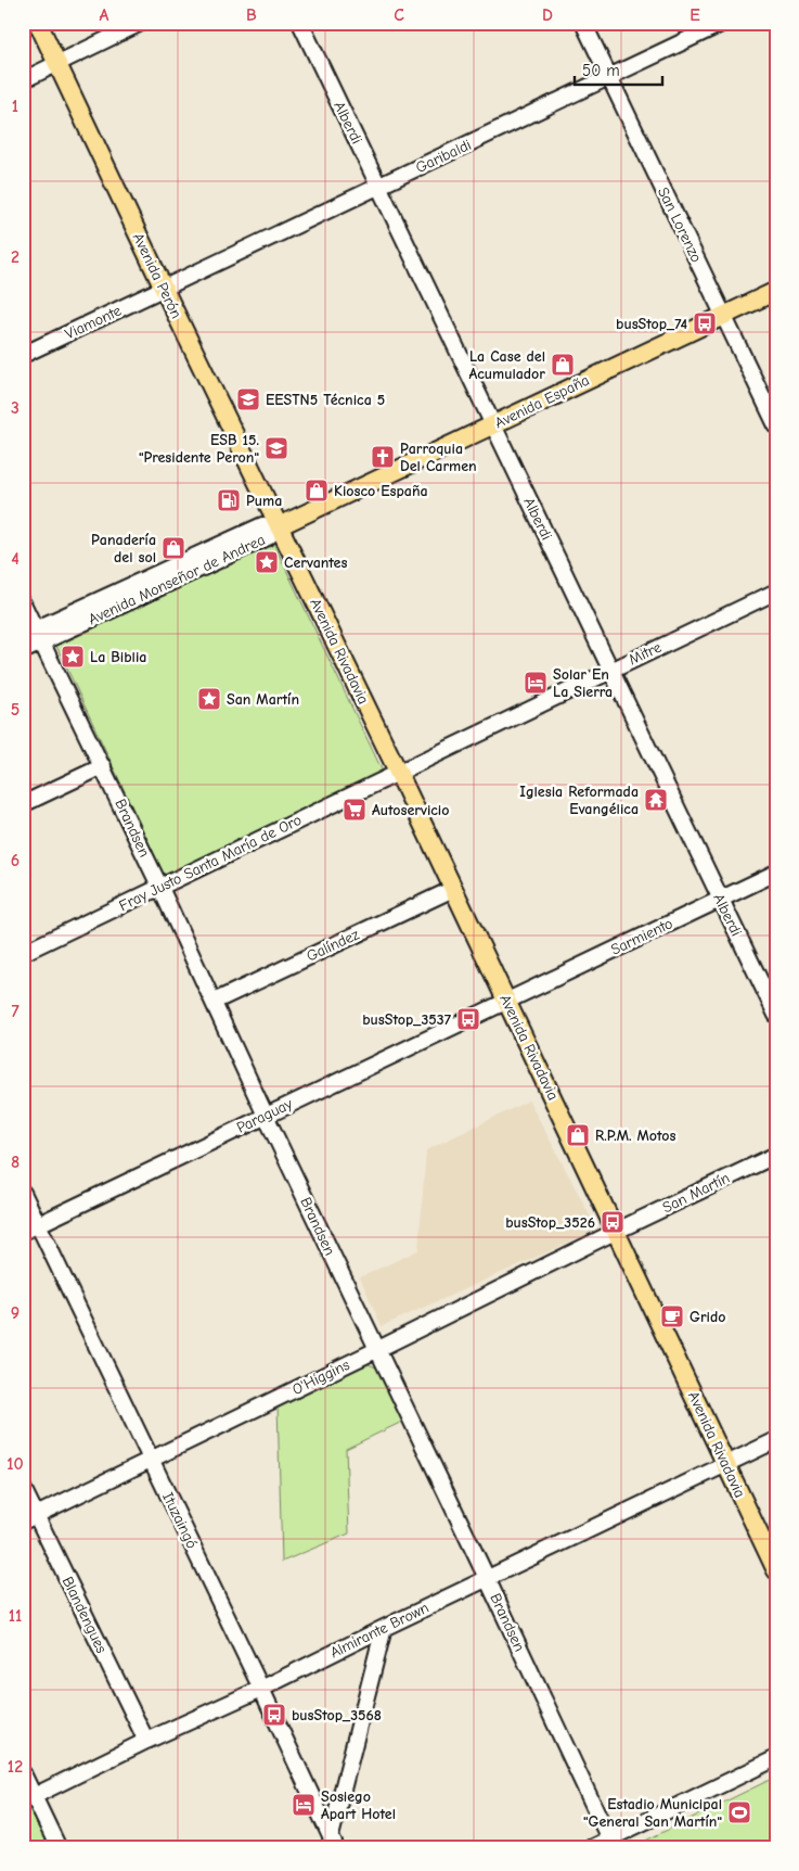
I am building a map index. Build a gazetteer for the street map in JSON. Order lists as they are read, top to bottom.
{
  "streets": {
    "main road": ["Avenida Perón", "Avenida España", "Avenida Rivadavia"],
    "street": [
      "Alberdi",
      "Garibaldi",
      "San Lorenzo",
      "Viamonte",
      "Avenida Monseñor de Andrea",
      "Mitre",
      "Brandsen",
      "Fray Justo Santa María de Oro",
      "Sarmiento",
      "Galíndez",
      "Paraguay",
      "San Martín",
      "O'Higgins",
      "Ituzaingó",
      "Blandengues",
      "Almirante Brown"
    ]
  },
  "crossings": [
    ["Alberdi", "Garibaldi"],
    ["Alberdi", "Avenida España"],
    ["Alberdi", "Mitre"],
    ["Alberdi", "Sarmiento"],
    ["Garibaldi", "San Lorenzo"],
    ["Garibaldi", "Avenida Perón"],
    ["Garibaldi", "Viamonte"],
    ["San Lorenzo", "Avenida España"],
    ["Avenida Perón", "Viamonte"],
    ["Avenida Perón", "Avenida España"],
    ["Avenida Perón", "Avenida Monseñor de Andrea"],
    ["Avenida Perón", "Avenida Rivadavia"],
    ["Avenida España", "Avenida Monseñor de Andrea"],
    ["Avenida España", "Avenida Rivadavia"],
    ["Avenida Monseñor de Andrea", "Avenida Rivadavia"],
    ["Avenida Monseñor de Andrea", "Brandsen"],
    ["Avenida Rivadavia", "Mitre"],
    ["Avenida Rivadavia", "Fray Justo Santa María de Oro"],
    ["Avenida Rivadavia", "Sarmiento"],
    ["Avenida Rivadavia", "Galíndez"],
    ["Avenida Rivadavia", "Paraguay"],
    ["Avenida Rivadavia", "San Martín"],
    ["Avenida Rivadavia", "O'Higgins"],
    ["Avenida Rivadavia", "Almirante Brown"],
    ["Mitre", "Fray Justo Santa María de Oro"],
    ["Brandsen", "Fray Justo Santa María de Oro"],
    ["Brandsen", "Galíndez"],
    ["Brandsen", "Paraguay"],
    ["Brandsen", "O'Higgins"],
    ["Brandsen", "Almirante Brown"],
    ["Sarmiento", "Paraguay"],
    ["Paraguay", "Ituzaingó"],
    ["San Martín", "O'Higgins"],
    ["O'Higgins", "Ituzaingó"],
    ["O'Higgins", "Blandengues"],
    ["Ituzaingó", "Almirante Brown"],
    ["Blandengues", "Almirante Brown"]
  ],
  "places": {
    "bus stop": [
      "busStop_74",
      "busStop_3537",
      "busStop_3526",
      "busStop_3568"
    ],
    "shop": [
      "La Case del Acumulador",
      "Kiosco España",
      "Panadería del sol",
      "R.P.M. Motos"
    ],
    "school or university": ["EESTN5 Técnica 5", "ESB 15. \"Presidente Peron\""],
    "church": ["Parroquia Del Carmen"],
    "fuel station": ["Puma"],
    "place": ["Cervantes", "La Biblia", "San Martín"],
    "hotel": ["Solar En La Sierra", "Sosiego Apart Hotel"],
    "temple": ["Iglesia Reformada Evangélica"],
    "supermarket": ["Autoservicio"],
    "cafe": ["Grido"],
    "sports": ["Estadio Municipal \"General San Martín\""]
  },
  "scale_bar": "50 m",
  "grid": {
    "columns": [
      "A",
      "B",
      "C",
      "D",
      "E"
    ],
    "rows": [
      "1",
      "2",
      "3",
      "4",
      "5",
      "6",
      "7",
      "8",
      "9",
      "10",
      "11",
      "12"
    ]
  }
}
